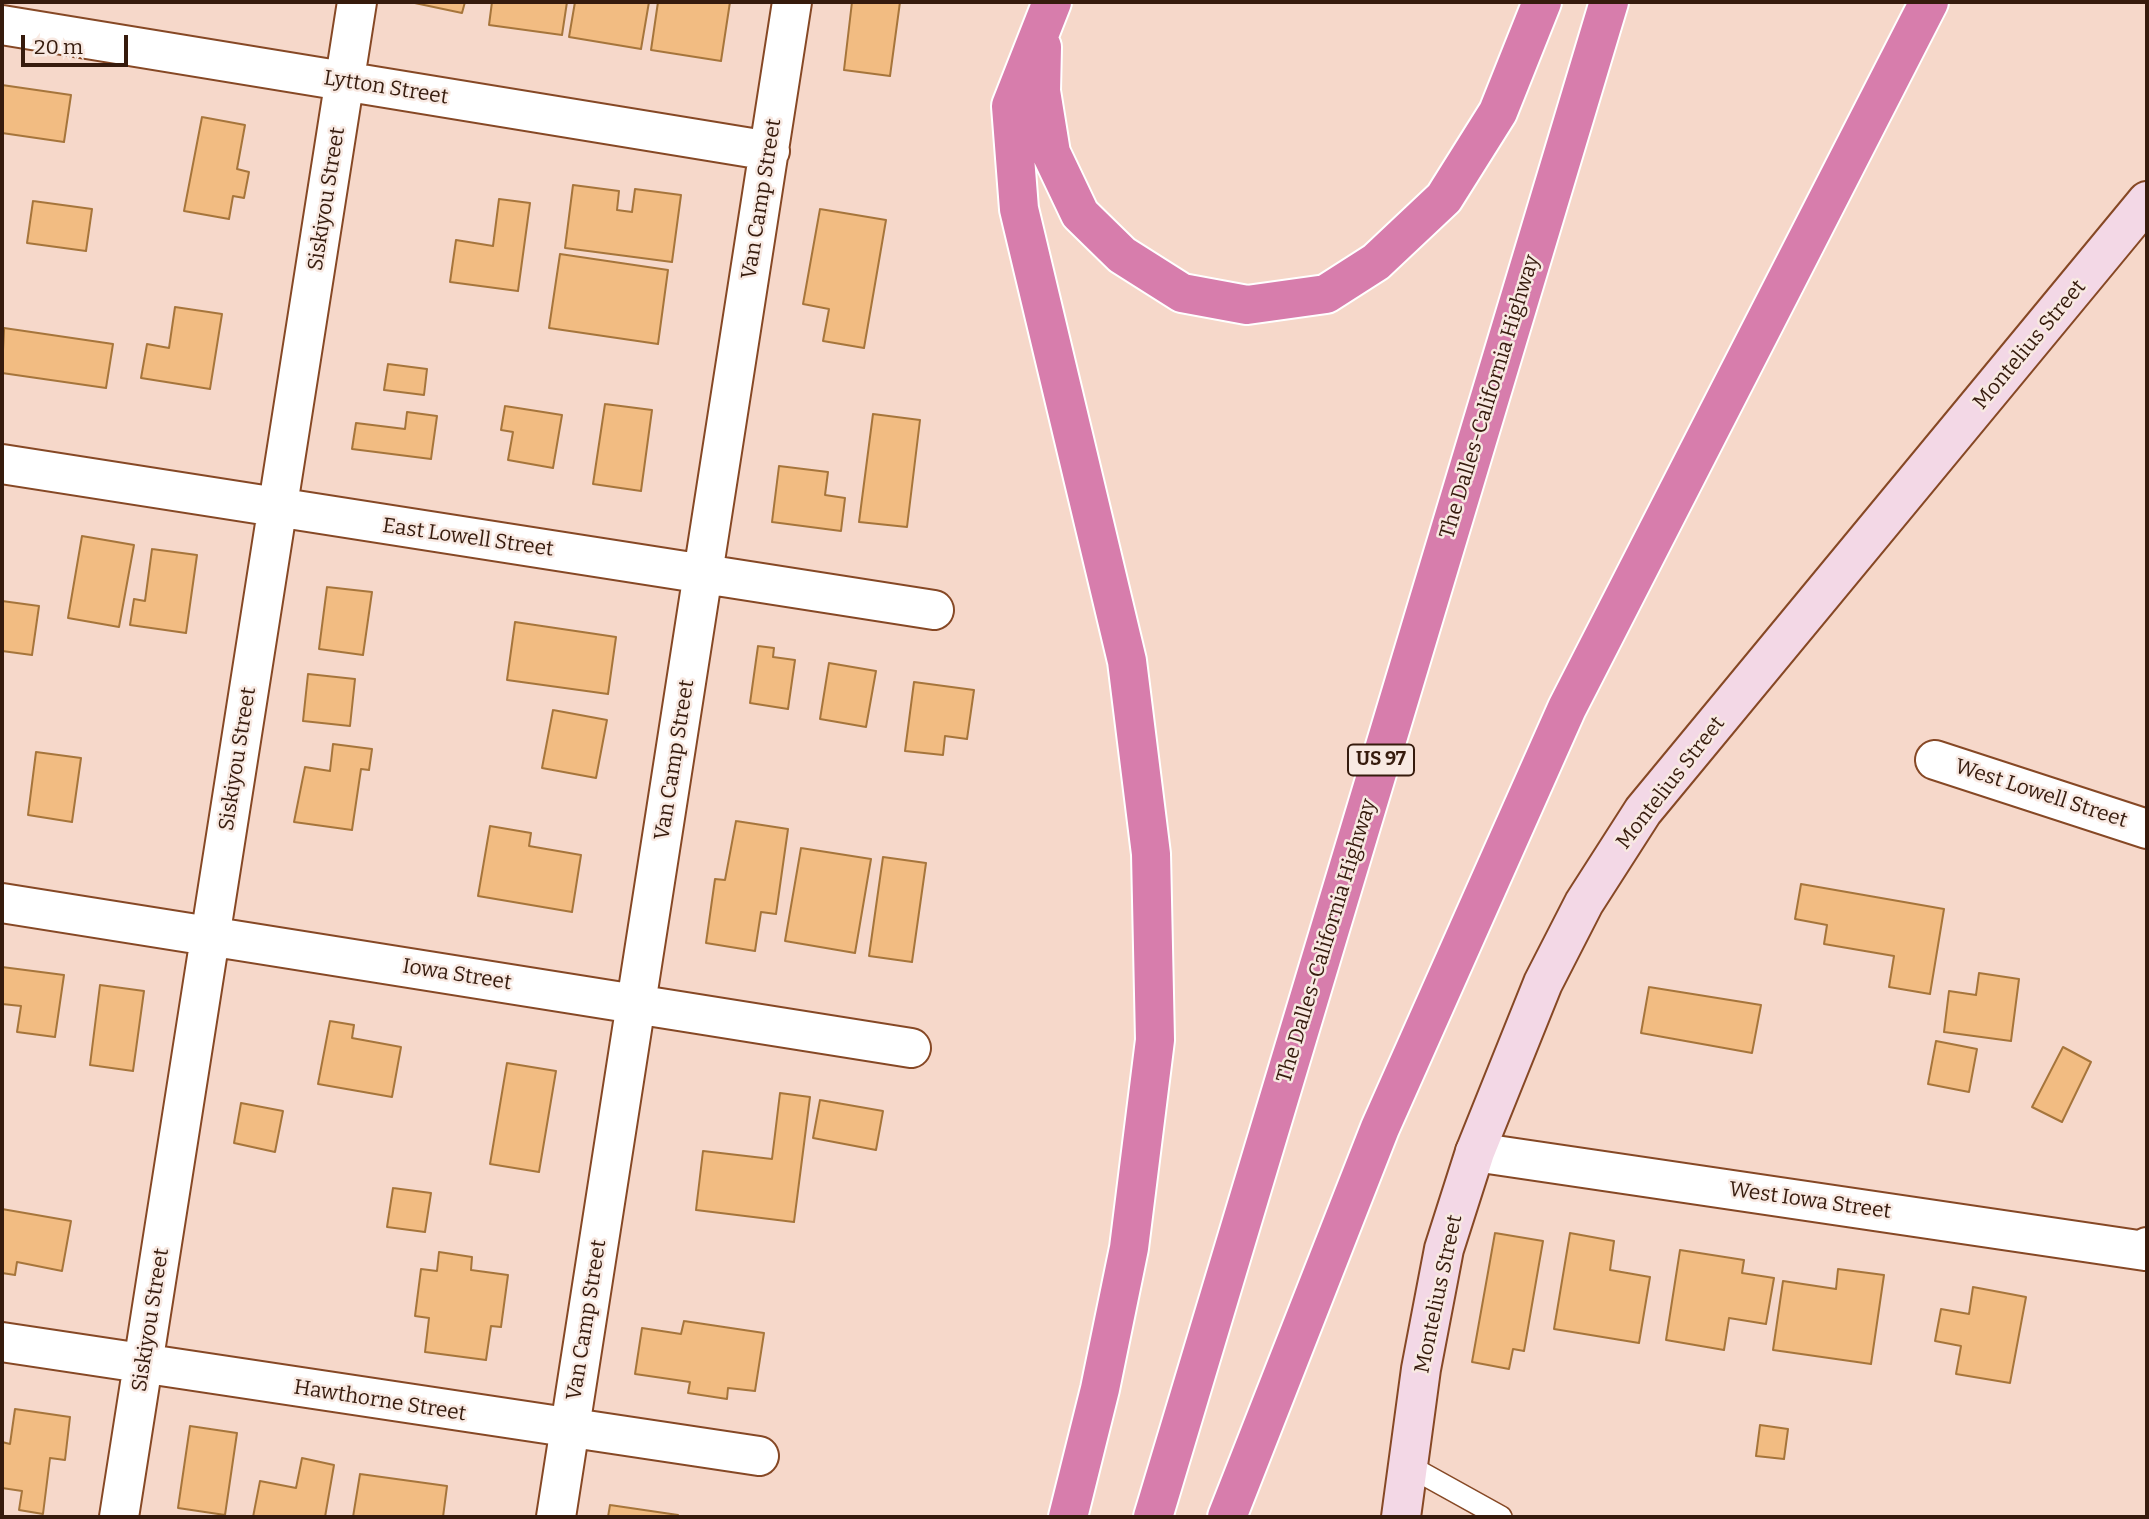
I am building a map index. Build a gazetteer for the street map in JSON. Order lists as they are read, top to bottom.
{
  "streets": {
    "highway": ["The Dalles-California Highway", "US 97"],
    "street": [
      "Lytton Street",
      "Siskiyou Street",
      "Van Camp Street",
      "Montelius Street",
      "East Lowell Street",
      "West Lowell Street",
      "Iowa Street",
      "West Iowa Street",
      "Hawthorne Street"
    ]
  },
  "crossings": [
    ["Lytton Street", "Siskiyou Street"],
    ["Lytton Street", "Van Camp Street"],
    ["Siskiyou Street", "East Lowell Street"],
    ["Siskiyou Street", "Iowa Street"],
    ["Siskiyou Street", "Hawthorne Street"],
    ["Van Camp Street", "East Lowell Street"],
    ["Van Camp Street", "Iowa Street"],
    ["Van Camp Street", "Hawthorne Street"],
    ["Montelius Street", "West Iowa Street"]
  ],
  "scale_bar": "20 m"
}
